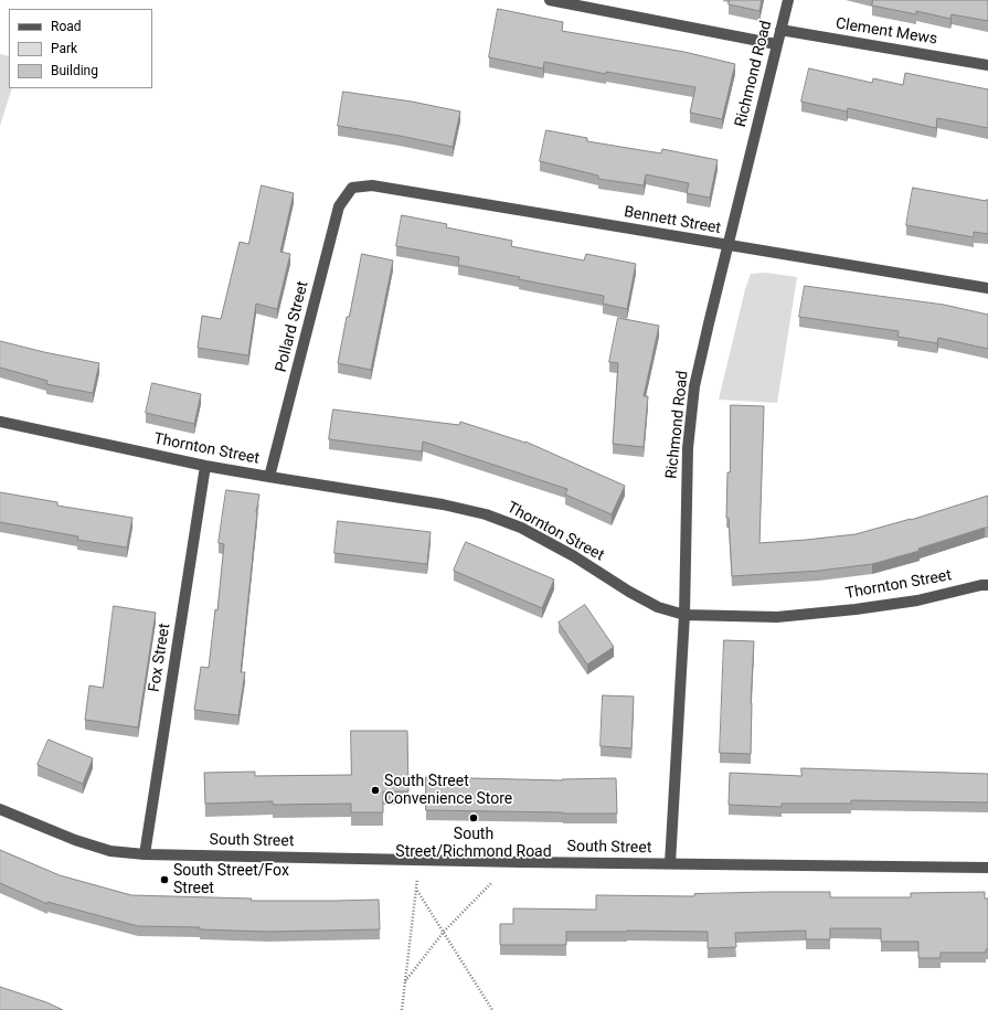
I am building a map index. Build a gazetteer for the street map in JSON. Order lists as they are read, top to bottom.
{
  "streets": {
    "street": [
      "Clement Mews",
      "Richmond Road",
      "Bennett Street",
      "Pollard Street",
      "Thornton Street",
      "Fox Street",
      "South Street"
    ]
  },
  "crossings": [
    ["Clement Mews", "Richmond Road"],
    ["Richmond Road", "Bennett Street"],
    ["Richmond Road", "Thornton Street"],
    ["Richmond Road", "South Street"],
    ["Bennett Street", "Pollard Street"],
    ["Pollard Street", "Thornton Street"],
    ["Thornton Street", "Fox Street"],
    ["Fox Street", "South Street"]
  ],
  "places": ["South Street Convenience Store", "South Street/Richmond Road", "South Street/Fox Street"],
  "legend": ["Road", "Park", "Building"]
}
